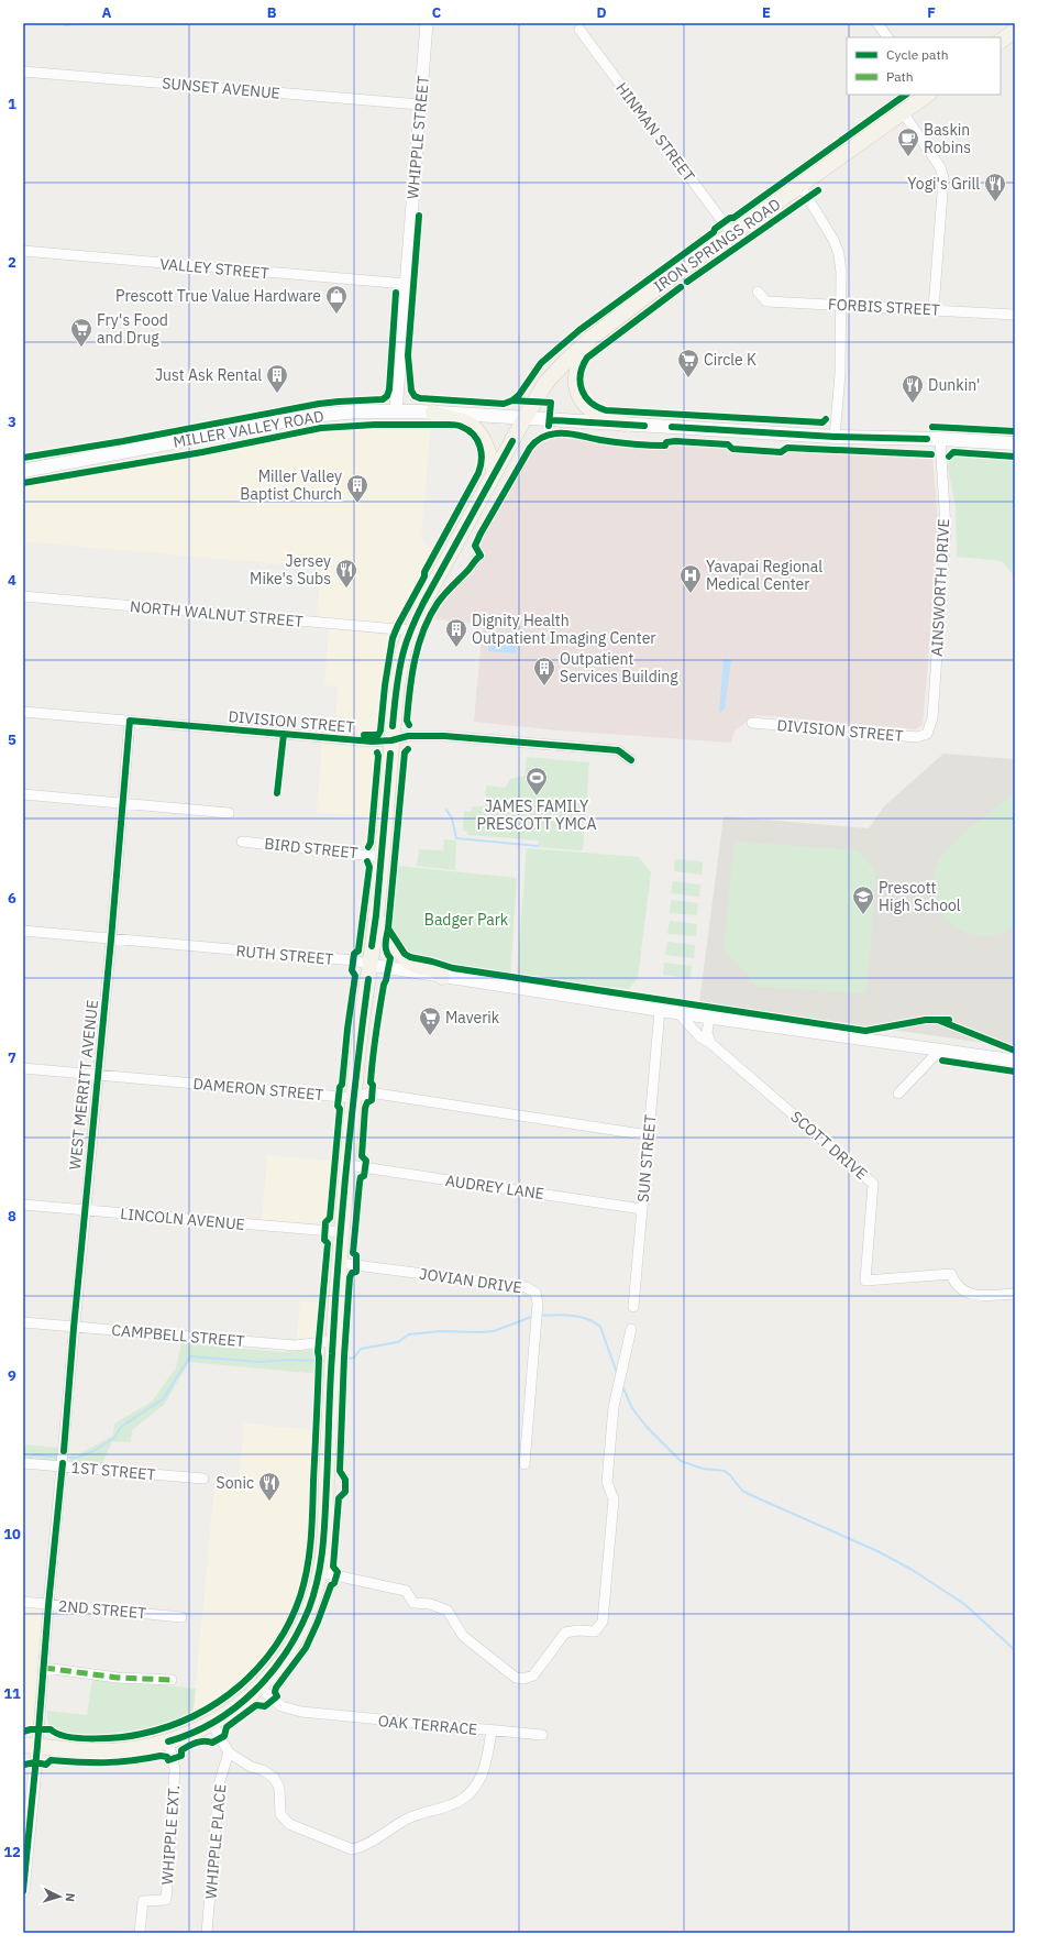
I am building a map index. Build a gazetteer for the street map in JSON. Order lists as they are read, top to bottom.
{
  "streets": {
    "main road": ["IRON SPRINGS ROAD", "MILLER VALLEY ROAD"],
    "street": [
      "SUNSET AVENUE",
      "HINMAN STREET",
      "WHIPPLE STREET",
      "VALLEY STREET",
      "FORBIS STREET",
      "AINSWORTH DRIVE",
      "NORTH WALNUT STREET",
      "DIVISION STREET",
      "BIRD STREET",
      "RUTH STREET",
      "WEST MERRITT AVENUE",
      "DAMERON STREET",
      "SCOTT DRIVE",
      "SUN STREET",
      "AUDREY LANE",
      "LINCOLN AVENUE",
      "JOVIAN DRIVE",
      "CAMPBELL STREET",
      "1ST STREET",
      "2ND STREET",
      "OAK TERRACE",
      "WHIPPLE EXT.",
      "WHIPPLE PLACE"
    ]
  },
  "crossings": [
    ["SUNSET AVENUE", "WHIPPLE STREET"],
    ["HINMAN STREET", "IRON SPRINGS ROAD"],
    ["WHIPPLE STREET", "VALLEY STREET"],
    ["WHIPPLE STREET", "MILLER VALLEY ROAD"],
    ["IRON SPRINGS ROAD", "MILLER VALLEY ROAD"],
    ["MILLER VALLEY ROAD", "AINSWORTH DRIVE"],
    ["AINSWORTH DRIVE", "DIVISION STREET"],
    ["DIVISION STREET", "WEST MERRITT AVENUE"],
    ["RUTH STREET", "WEST MERRITT AVENUE"],
    ["RUTH STREET", "SCOTT DRIVE"],
    ["RUTH STREET", "SUN STREET"],
    ["WEST MERRITT AVENUE", "DAMERON STREET"],
    ["WEST MERRITT AVENUE", "LINCOLN AVENUE"],
    ["WEST MERRITT AVENUE", "CAMPBELL STREET"],
    ["WEST MERRITT AVENUE", "1ST STREET"],
    ["WEST MERRITT AVENUE", "2ND STREET"],
    ["DAMERON STREET", "SUN STREET"],
    ["SUN STREET", "AUDREY LANE"],
    ["OAK TERRACE", "WHIPPLE PLACE"]
  ],
  "parks": ["Badger Park"],
  "places": {
    "cafe": ["Baskin Robins"],
    "restaurant": [
      "Yogi's Grill",
      "Dunkin'",
      "Jersey Mike's Subs",
      "Sonic"
    ],
    "shop": ["Prescott True Value Hardware"],
    "supermarket": ["Fry's Food and Drug", "Circle K", "Maverik"],
    "building": [
      "Just Ask Rental",
      "Miller Valley Baptist Church",
      "Dignity Health Outpatient Imaging Center",
      "Outpatient Services Building"
    ],
    "hospital": ["Yavapai Regional Medical Center"],
    "sports": ["JAMES FAMILY PRESCOTT YMCA"],
    "school or university": ["Prescott High School"]
  },
  "legend": ["Cycle path", "Path"],
  "north": "right",
  "grid": {
    "columns": [
      "A",
      "B",
      "C",
      "D",
      "E",
      "F"
    ],
    "rows": [
      "1",
      "2",
      "3",
      "4",
      "5",
      "6",
      "7",
      "8",
      "9",
      "10",
      "11",
      "12"
    ]
  }
}
